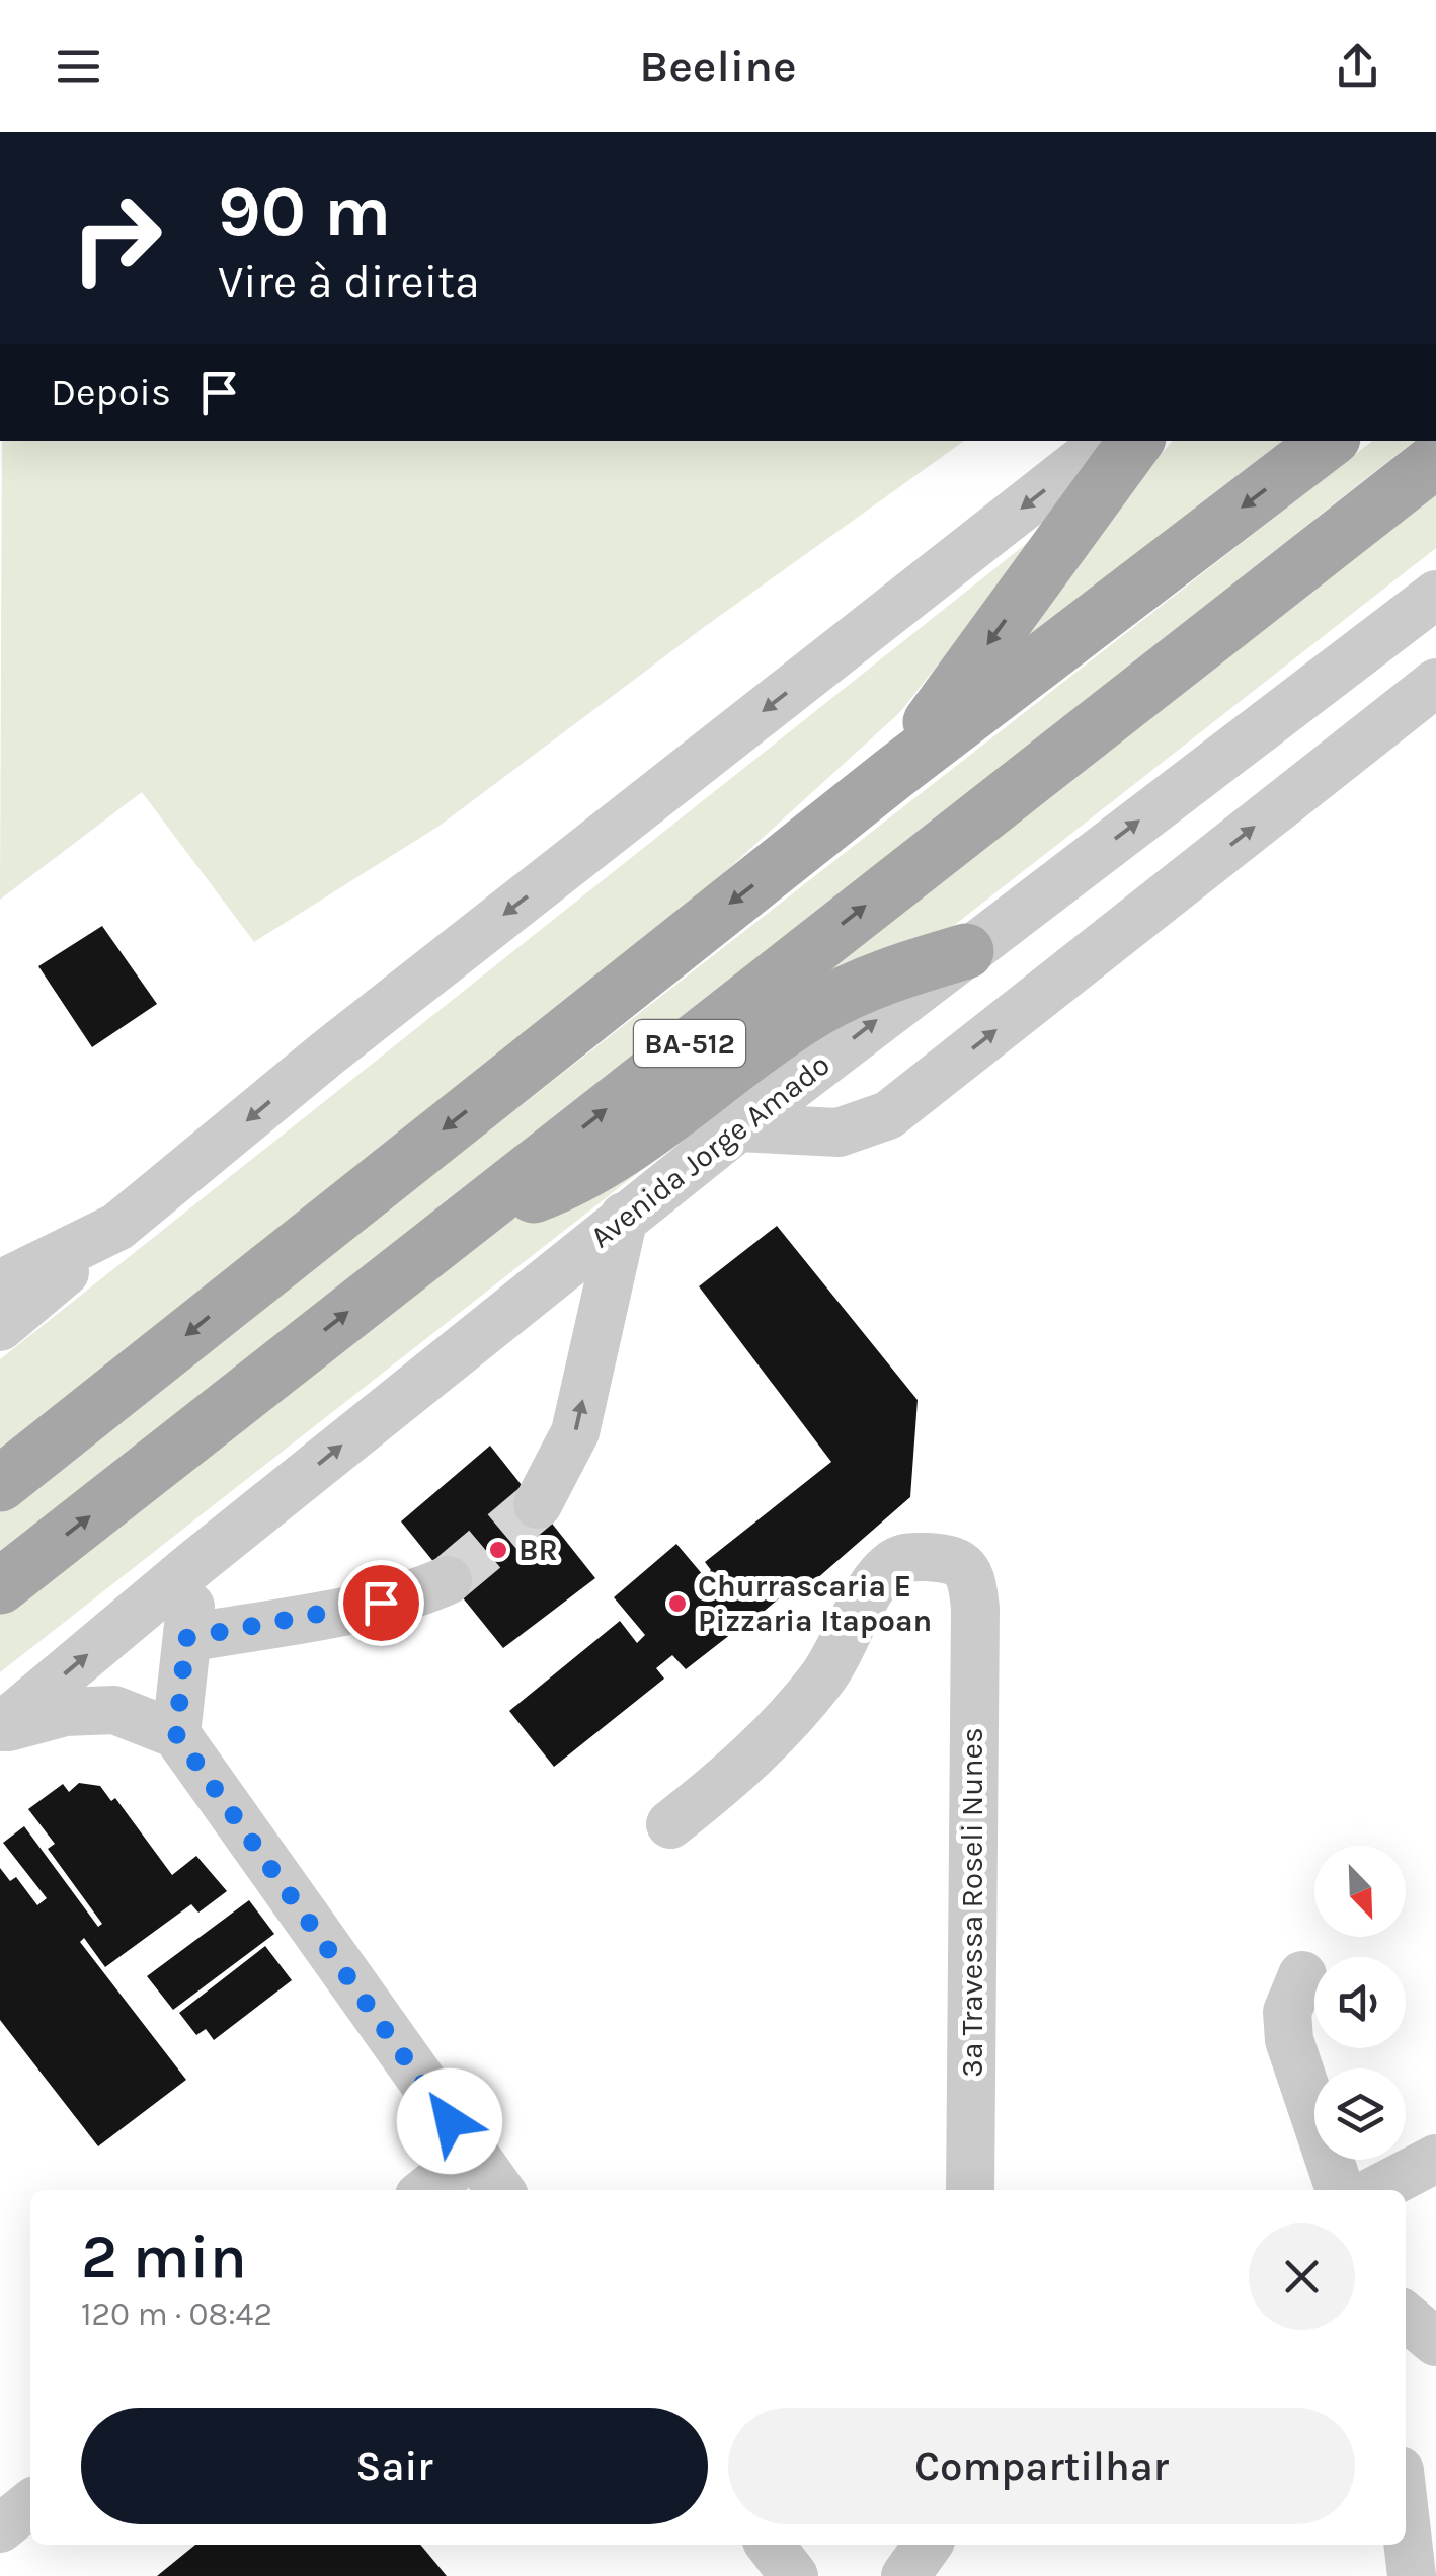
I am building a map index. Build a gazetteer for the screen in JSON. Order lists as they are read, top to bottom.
{
  "streets": {
    "main road": ["BA-512"],
    "street": ["Avenida Jorge Amado", "3ª Travessa Roseli Nunes"]
  },
  "places": ["BR", "Churrascaria E Pizzaria Itapoan"],
  "north": "bottom right",
  "page": {
    "header": "Beeline",
    "turn": ["90 m", "Vire à direita"],
    "then": "Depois",
    "heading": ["2 min", "120 m · 08:42"],
    "buttons": ["Sair", "Compartilhar"]
  }
}
